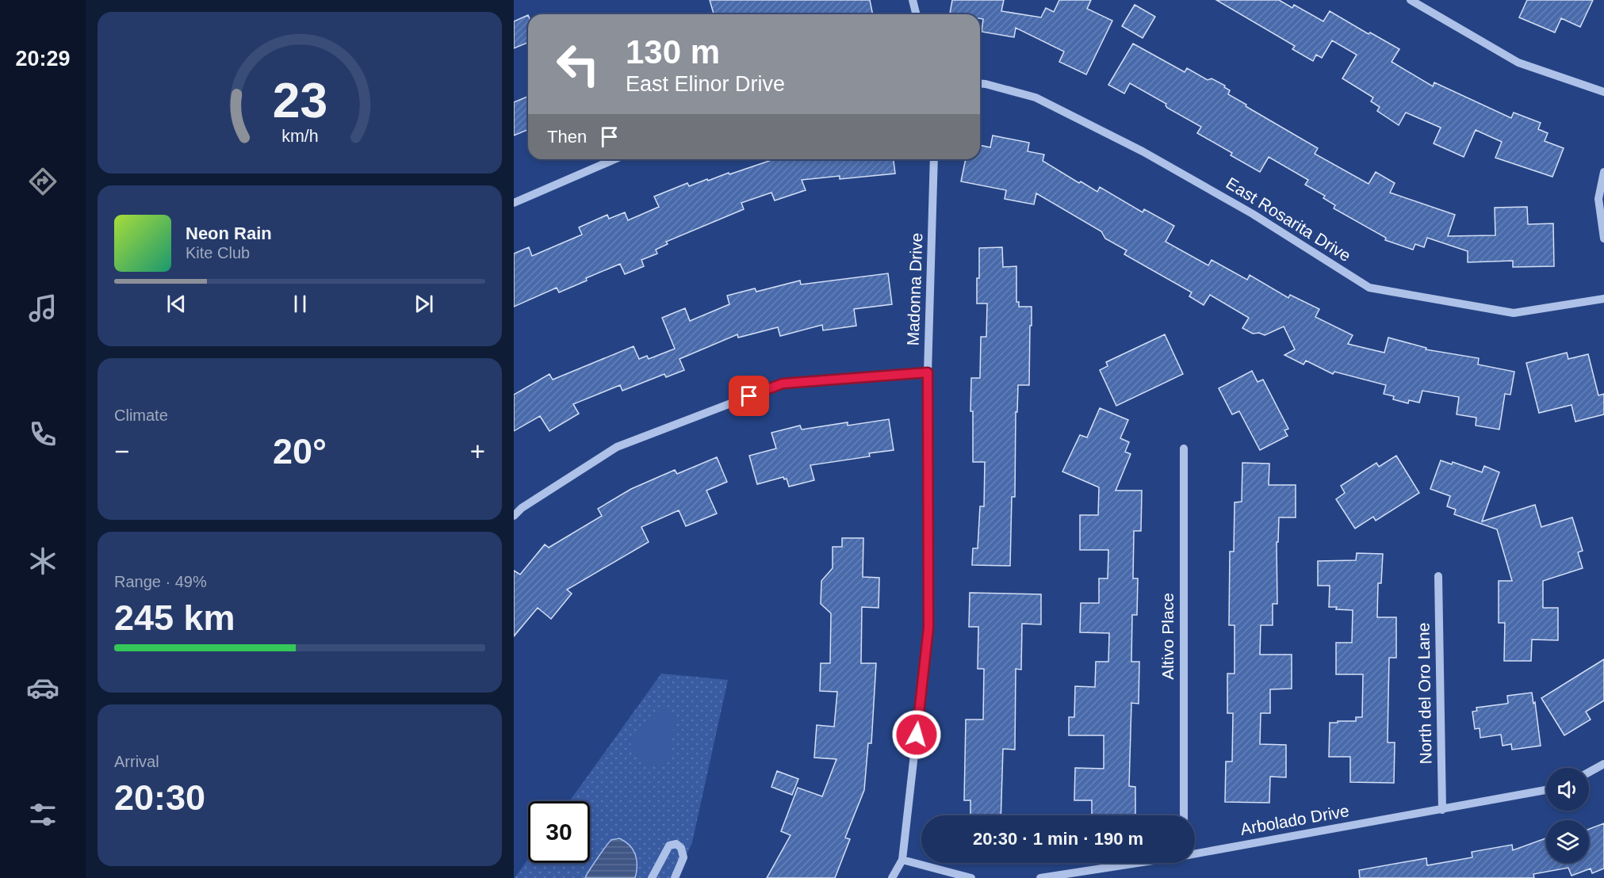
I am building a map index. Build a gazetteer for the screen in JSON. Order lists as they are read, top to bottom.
{
  "streets": {
    "street": [
      "East Rosarita Drive",
      "Madonna Drive",
      "Altivo Place",
      "North del Oro Lane",
      "Arbolado Drive"
    ]
  },
  "crossings": [
    ["North del Oro Lane", "Arbolado Drive"]
  ],
  "page": {
    "tabs": "20:29",
    "turn": ["130 m", "East Elinor Drive"],
    "then": "Then",
    "song": ["Neon Rain", "Kite Club"],
    "tile": [
      "Climate",
      ["Range · 49%", "245 km"],
      ["Arrival", "20:30"]
    ],
    "heat": ["−", "20°", "+"],
    "limit": "30",
    "trip": "20:30 · 1 min · 190 m",
    "gauge": ["23", "km/h"]
  }
}
